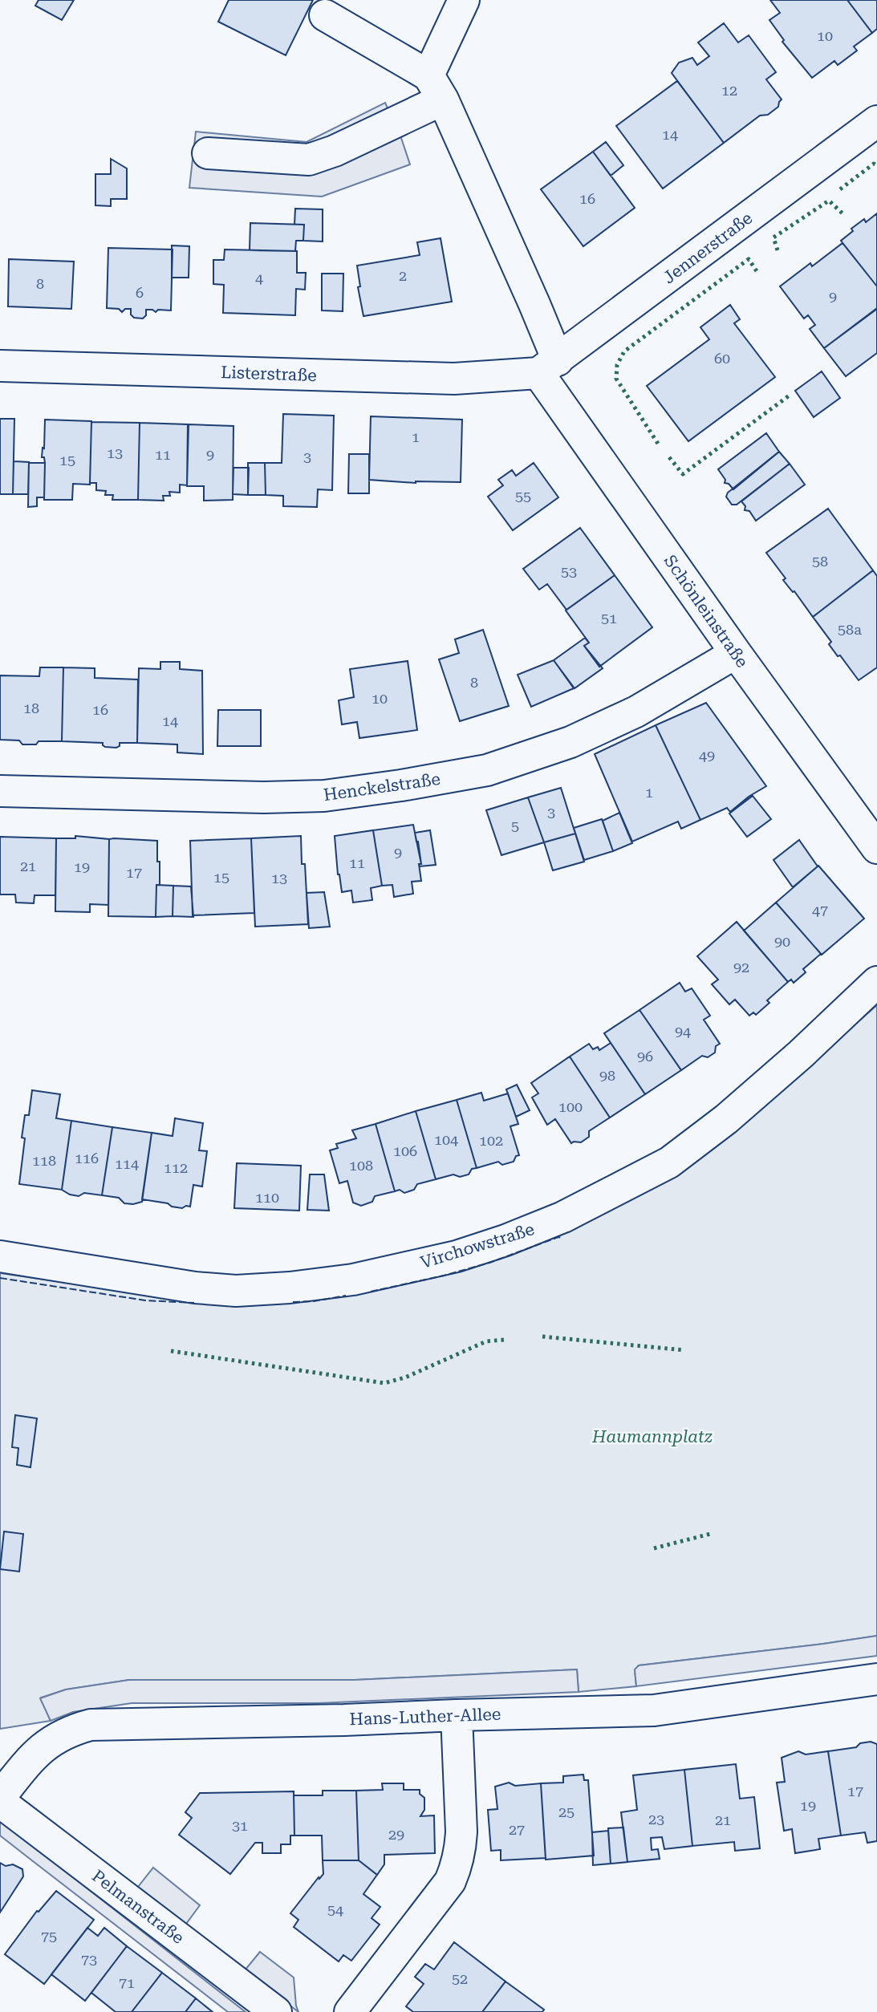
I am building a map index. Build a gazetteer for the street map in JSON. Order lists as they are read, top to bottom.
{
  "streets": {
    "street": [
      "Jennerstraße",
      "Listerstraße",
      "Schönleinstraße",
      "Henckelstraße",
      "Virchowstraße",
      "Hans-Luther-Allee",
      "Pelmanstraße"
    ]
  },
  "crossings": [
    ["Jennerstraße", "Listerstraße"],
    ["Jennerstraße", "Schönleinstraße"],
    ["Listerstraße", "Schönleinstraße"],
    ["Schönleinstraße", "Henckelstraße"]
  ],
  "parks": ["Haumannplatz"],
  "house_numbers": [
    "10",
    "12",
    "14",
    "16",
    "2",
    "4",
    "8",
    "6",
    "9",
    "60",
    "1",
    "13",
    "11",
    "9",
    "3",
    "15",
    "55",
    "58",
    "53",
    "51",
    "58a",
    "8",
    "10",
    "18",
    "16",
    "14",
    "49",
    "1",
    "3",
    "5",
    "9",
    "11",
    "21",
    "19",
    "17",
    "15",
    "13",
    "47",
    "90",
    "92",
    "94",
    "96",
    "98",
    "100",
    "104",
    "102",
    "106",
    "116",
    "118",
    "114",
    "108",
    "112",
    "110",
    "17",
    "19",
    "25",
    "23",
    "21",
    "31",
    "27",
    "29",
    "54",
    "75",
    "73",
    "52",
    "71"
  ]
}
